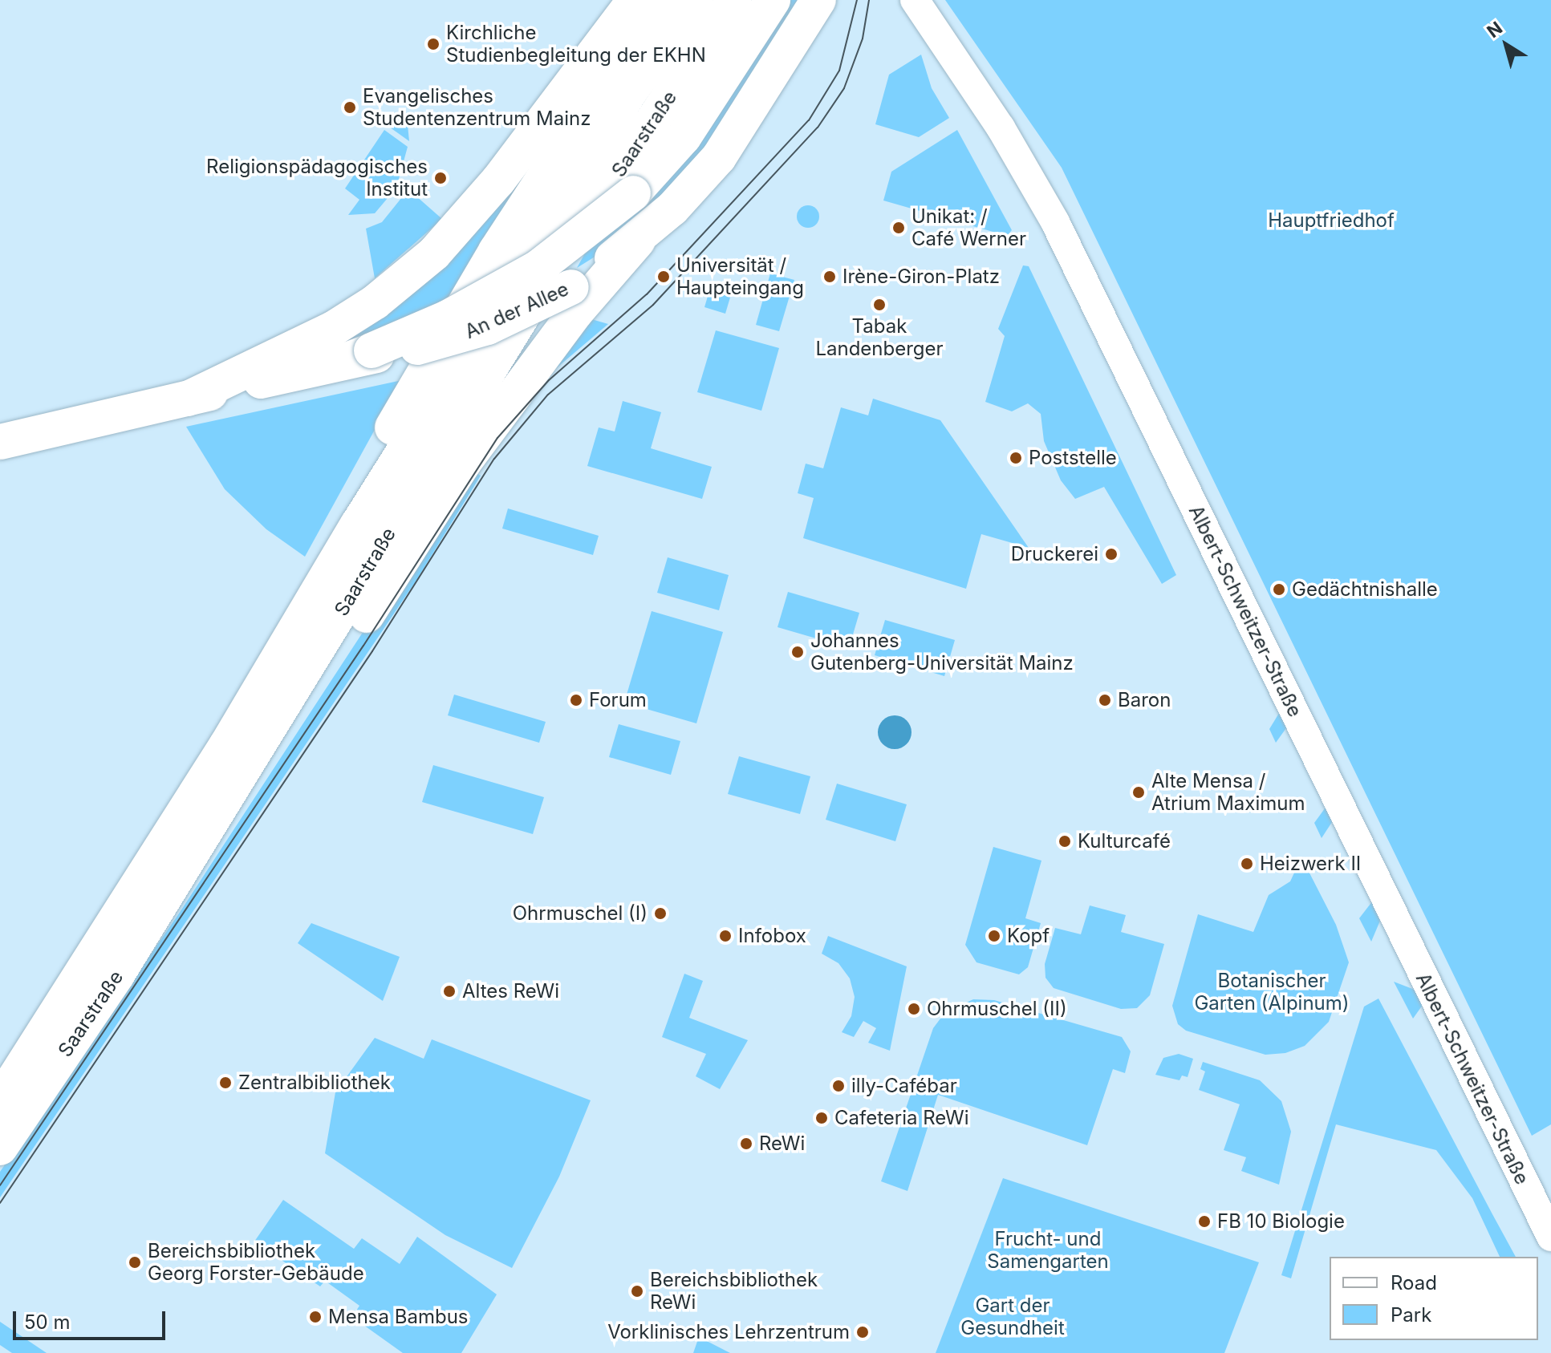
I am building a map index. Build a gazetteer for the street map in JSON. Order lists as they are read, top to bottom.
{
  "streets": {
    "main road": ["Saarstraße", "An der Allee"],
    "street": ["Albert-Schweitzer-Straße"]
  },
  "parks": [
    "Hauptfriedhof",
    "Botanischer Garten (Alpinum)",
    "Frucht- und Samengarten",
    "Gart der Gesundheit"
  ],
  "places": [
    "Kirchliche Studienbegleitung der EKHN",
    "Evangelisches Studentenzentrum Mainz",
    "Religionspädagogisches Institut",
    "Unikat: / Café Werner",
    "Universität / Haupteingang",
    "Irène-Giron-Platz",
    "Tabak Landenberger",
    "Poststelle",
    "Druckerei",
    "Gedächtnishalle",
    "Johannes Gutenberg-Universität Mainz",
    "Forum",
    "Baron",
    "Alte Mensa / Atrium Maximum",
    "Kulturcafé",
    "Heizwerk II",
    "Ohrmuschel (I)",
    "Infobox",
    "Kopf",
    "Altes ReWi",
    "Ohrmuschel (II)",
    "Zentralbibliothek",
    "illy-Cafébar",
    "Cafeteria ReWi",
    "ReWi",
    "FB 10 Biologie",
    "Bereichsbibliothek Georg Forster-Gebäude",
    "Bereichsbibliothek ReWi",
    "Mensa Bambus",
    "Vorklinisches Lehrzentrum"
  ],
  "legend": ["Road", "Park"],
  "scale_bar": "50 m",
  "north": "top left"
}
